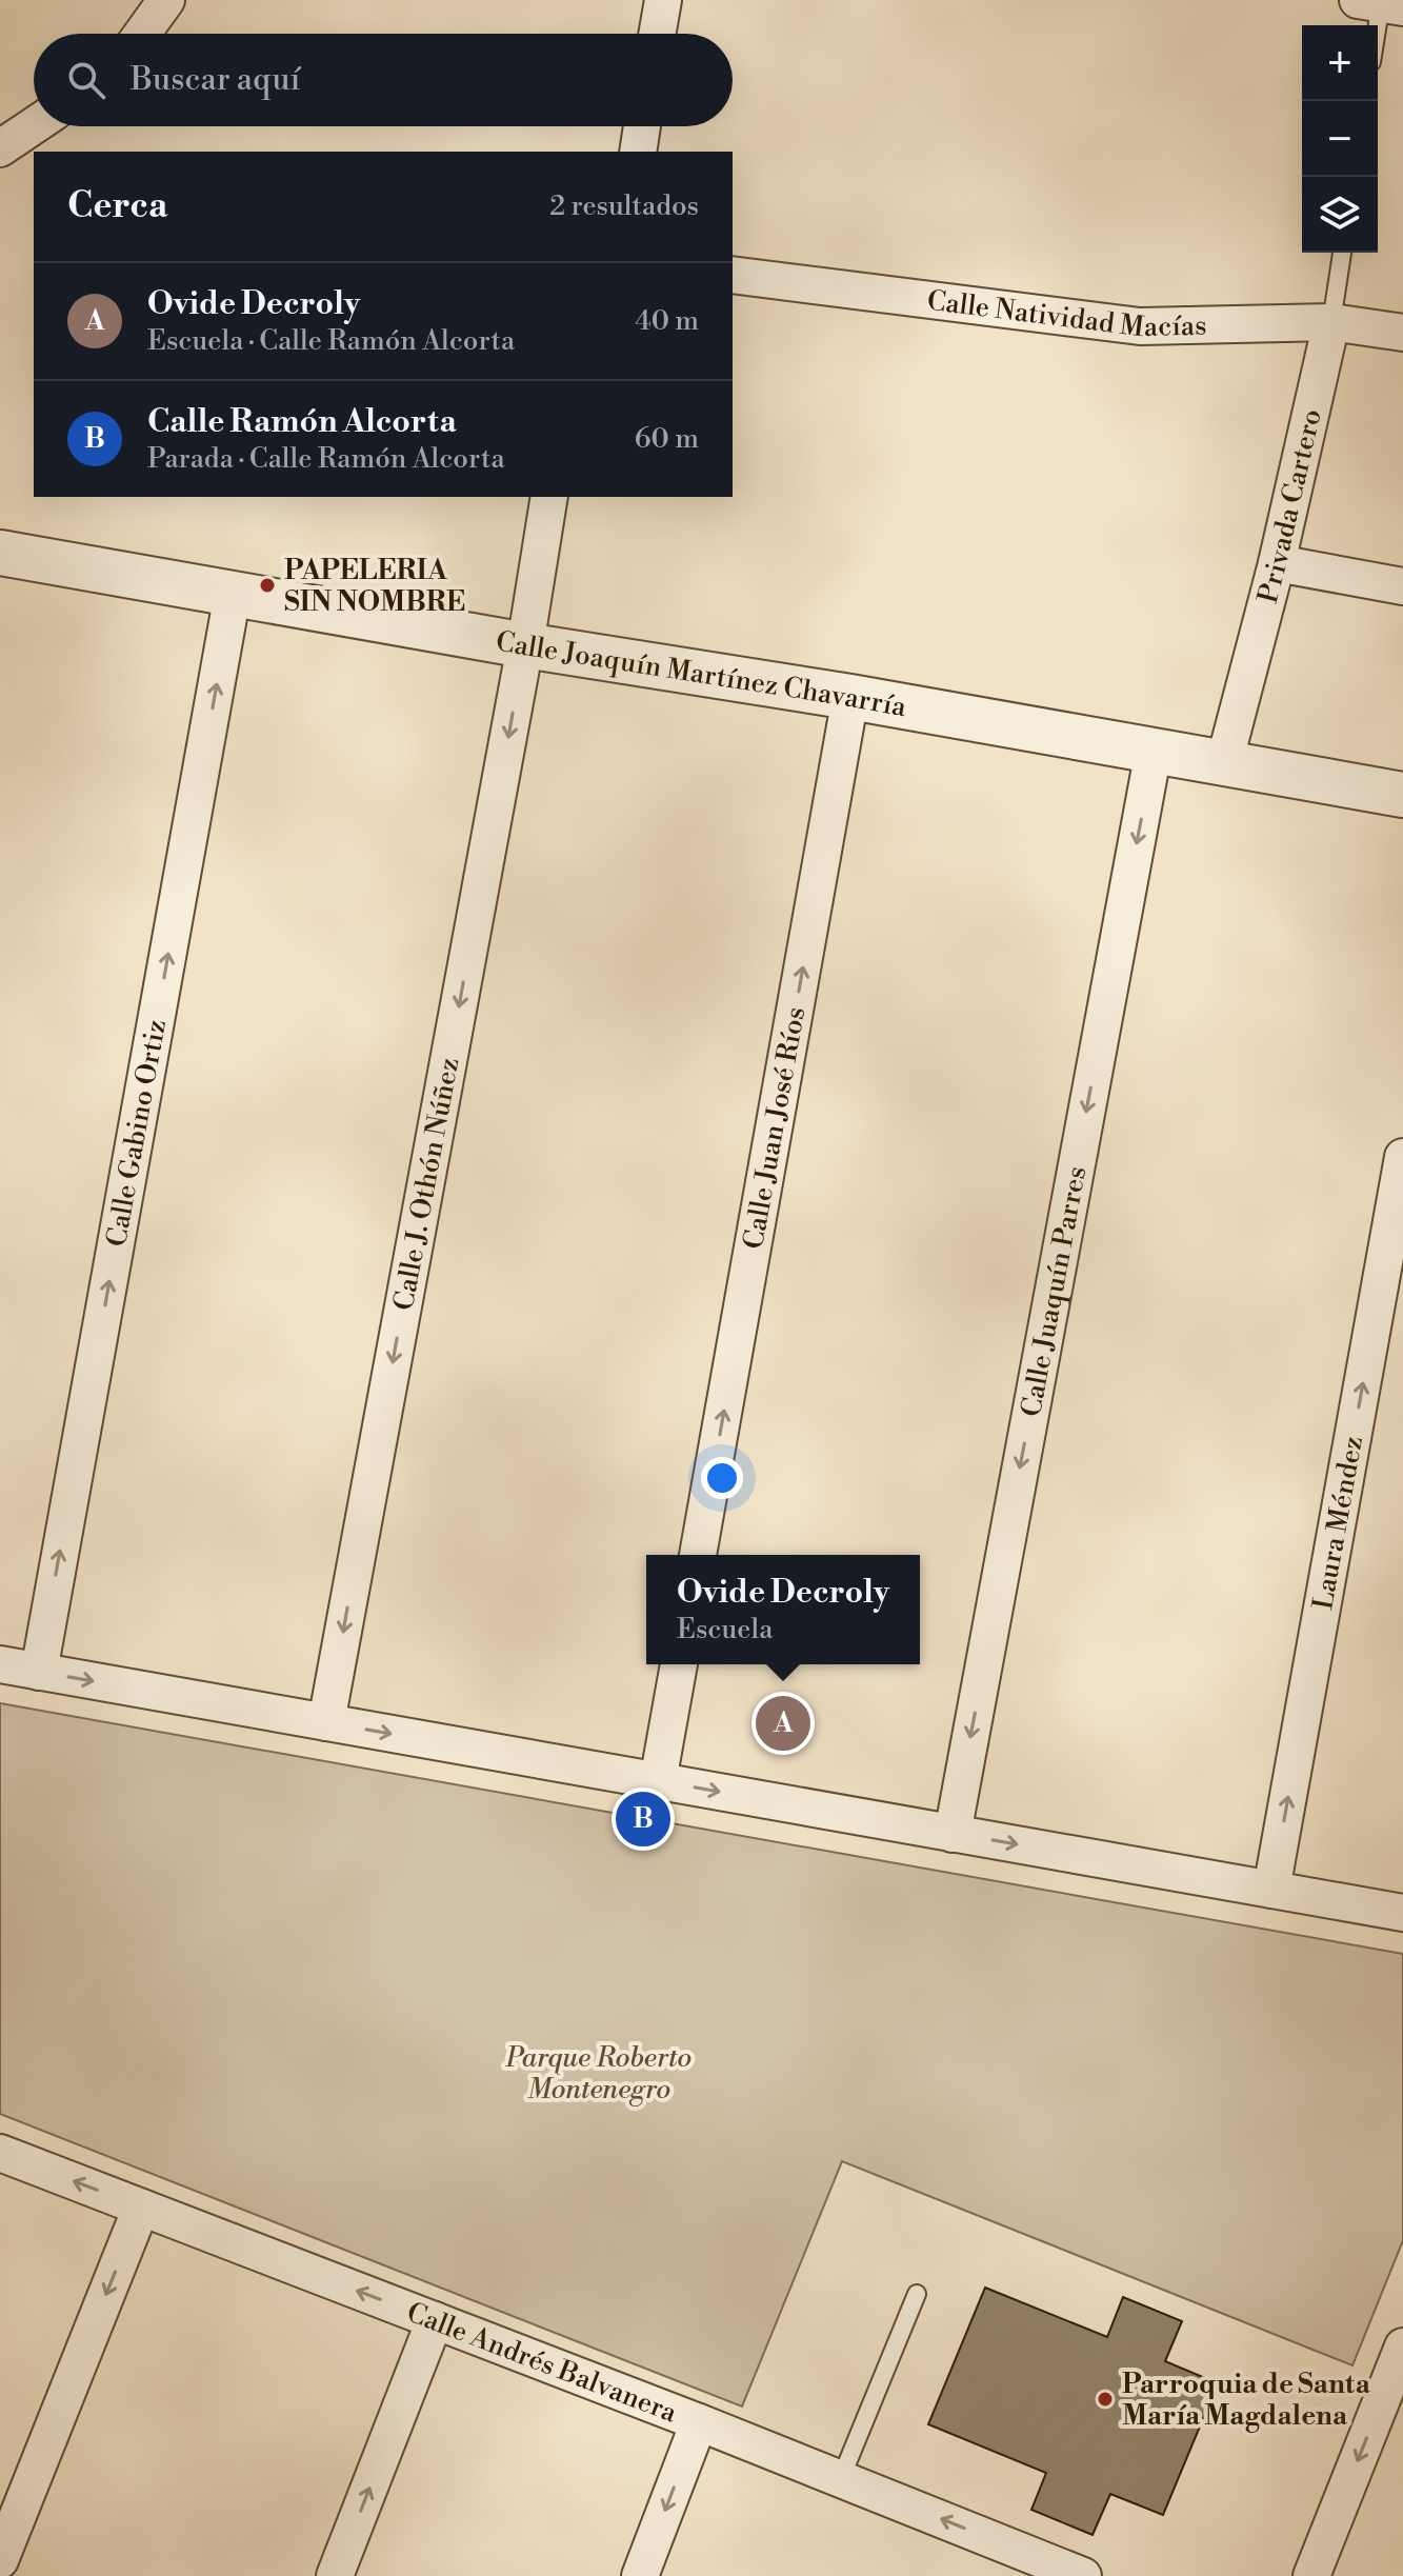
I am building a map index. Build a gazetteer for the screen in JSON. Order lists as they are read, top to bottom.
{
  "streets": {
    "street": [
      "Calle Natividad Macías",
      "Privada Cartero",
      "Calle Joaquín Martínez Chavarría",
      "Calle Juan José Ríos",
      "Calle Gabino Ortiz",
      "Calle J. Othón Núñez",
      "Calle Juaquín Parres",
      "Laura Méndez",
      "Calle Andrés Balvanera"
    ]
  },
  "crossings": [
    ["Calle Natividad Macías", "Privada Cartero"],
    ["Privada Cartero", "Calle Joaquín Martínez Chavarría"],
    ["Calle Joaquín Martínez Chavarría", "Calle Juan José Ríos"],
    ["Calle Joaquín Martínez Chavarría", "Calle Gabino Ortiz"],
    ["Calle Joaquín Martínez Chavarría", "Calle J. Othón Núñez"],
    ["Calle Joaquín Martínez Chavarría", "Calle Juaquín Parres"]
  ],
  "one_way": [
    "Calle Juan José Ríos",
    "Calle Gabino Ortiz",
    "Calle J. Othón Núñez",
    "Calle Juaquín Parres",
    "Laura Méndez",
    "Calle Andrés Balvanera"
  ],
  "parks": ["Parque Roberto Montenegro"],
  "places": ["PAPELERIA SIN NOMBRE", "Parroquia de Santa María Magdalena"],
  "page": {
    "map_buttons": ["+", "−"],
    "search": "Buscar aquí",
    "heading": ["Cerca", "2 resultados"],
    "list": [
      {
        "mark": "A",
        "name": "Ovide Decroly",
        "note": "Escuela · Calle Ramón Alcorta",
        "value": "40 m"
      },
      {
        "mark": "B",
        "name": "Calle Ramón Alcorta",
        "note": "Parada · Calle Ramón Alcorta",
        "value": "60 m"
      }
    ],
    "popup": ["Ovide Decroly", "Escuela"],
    "pins": ["A", "B"]
  }
}
